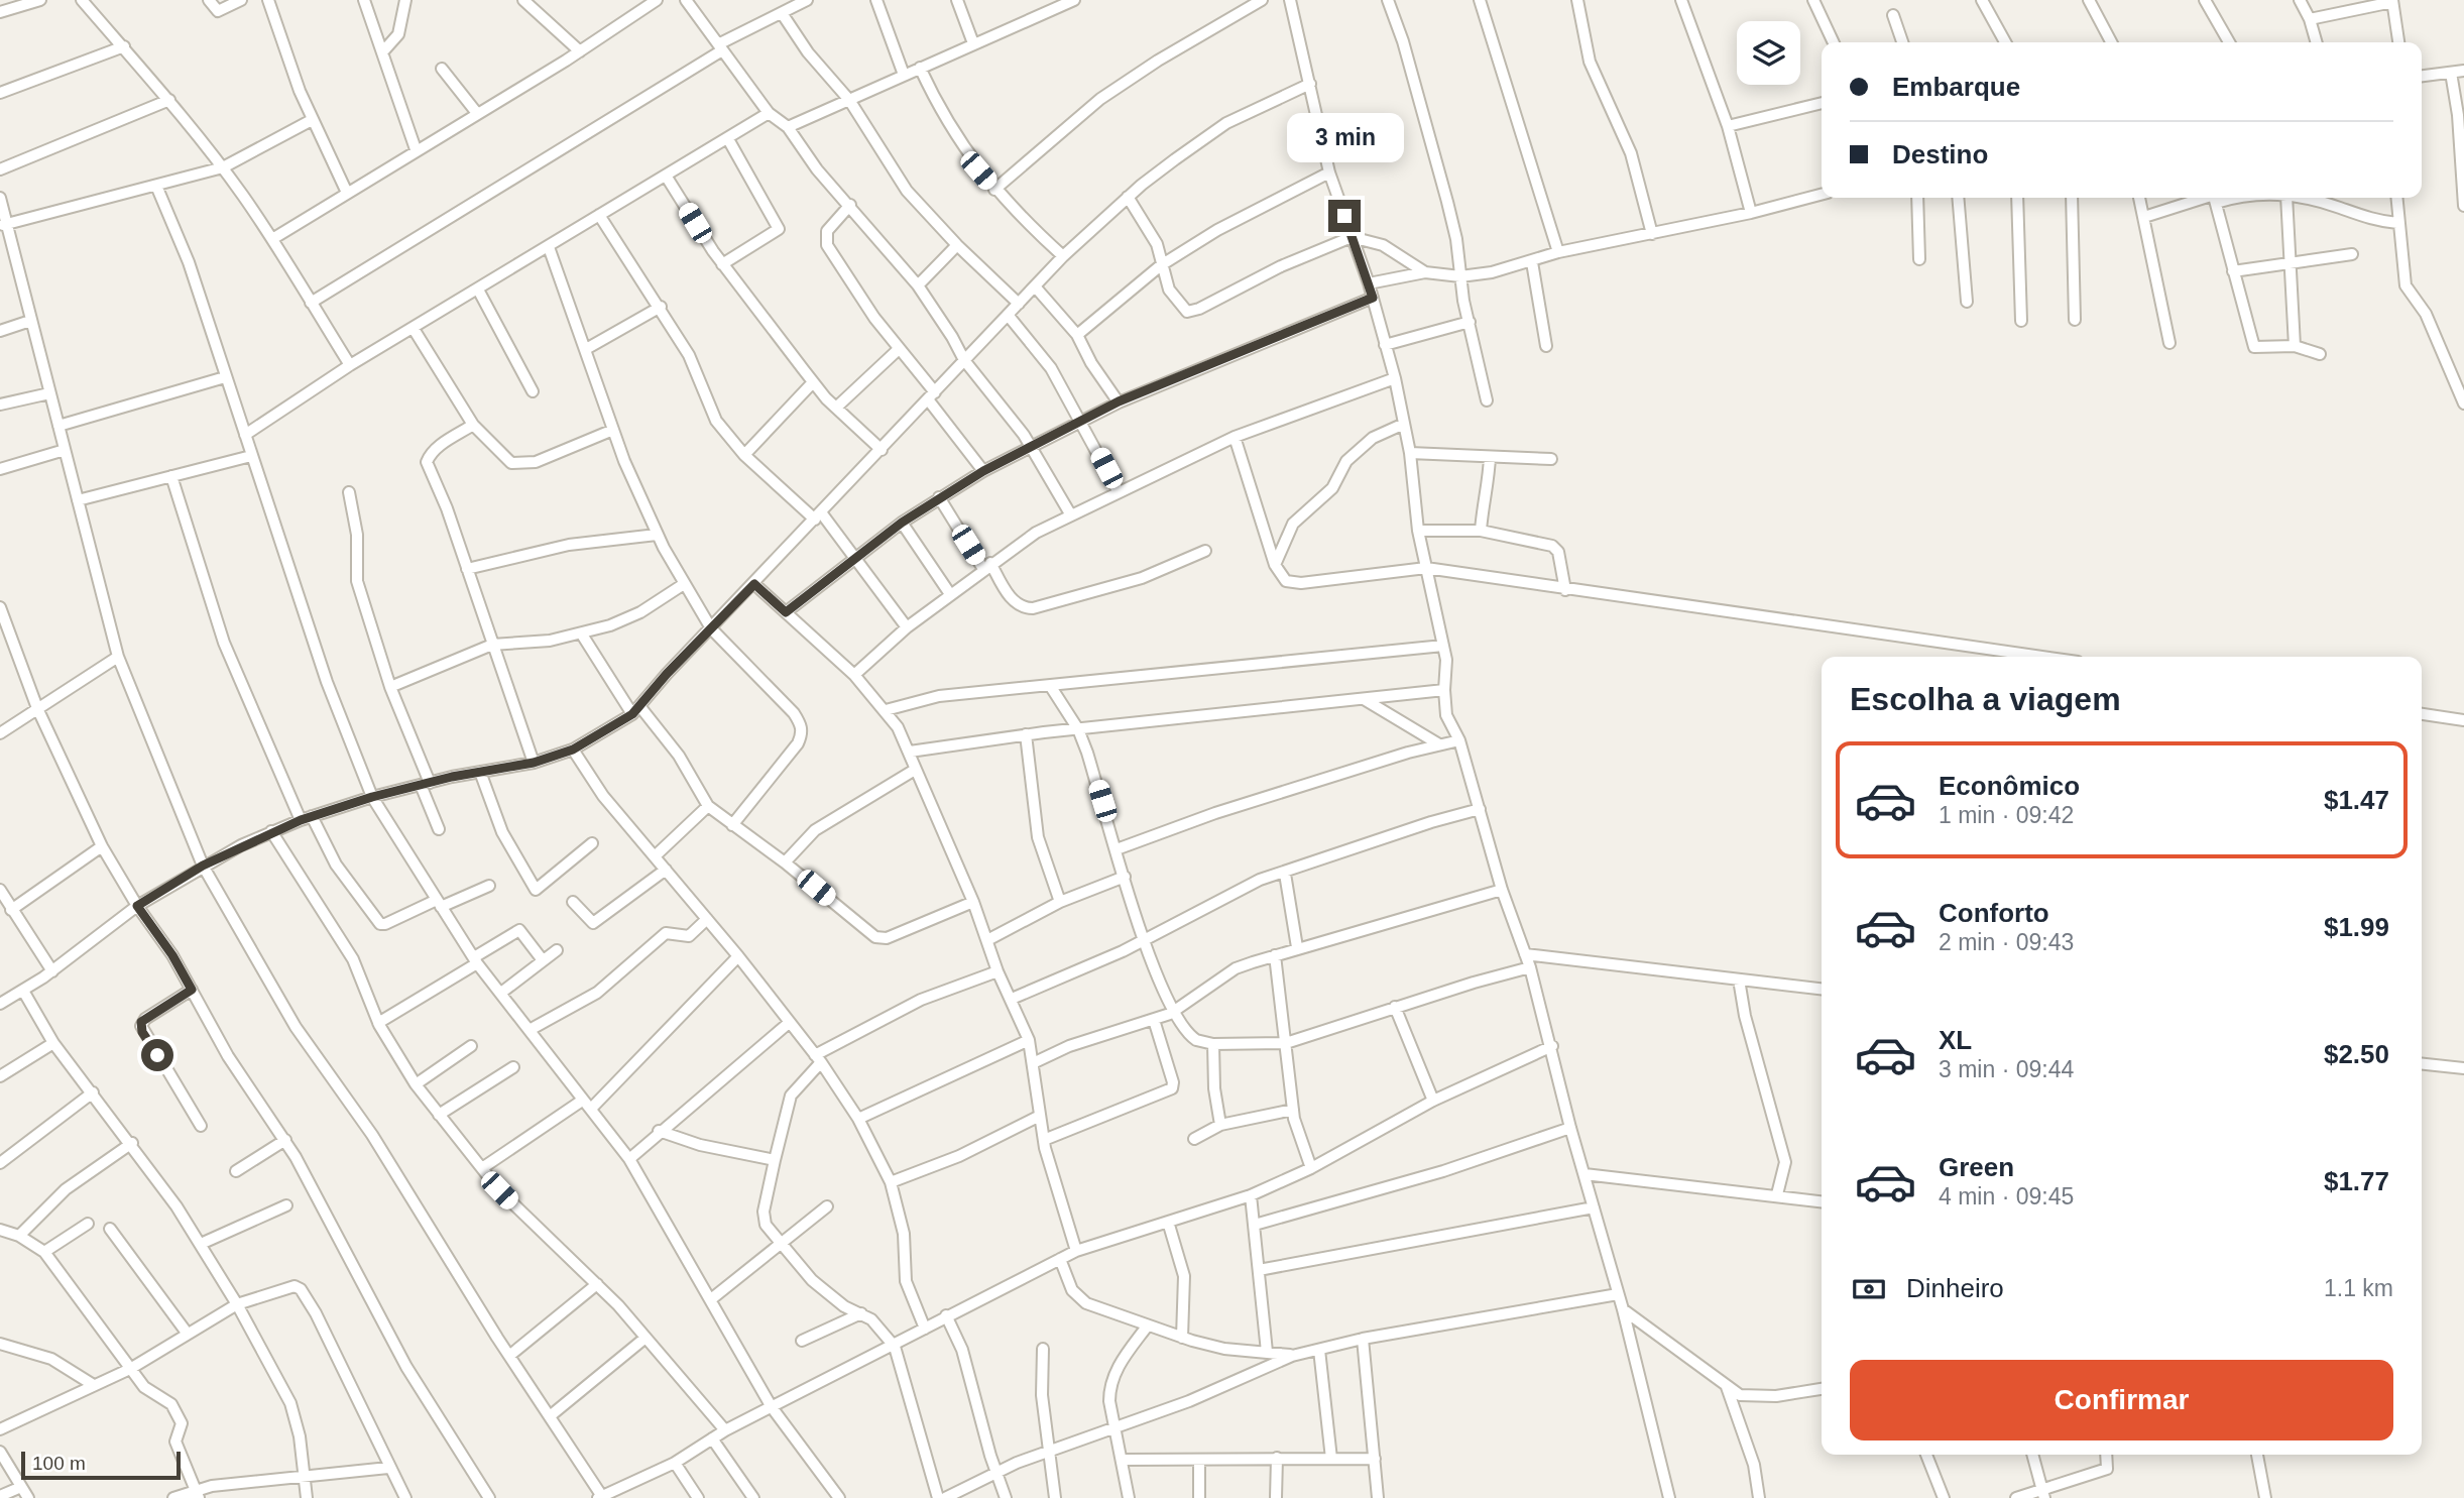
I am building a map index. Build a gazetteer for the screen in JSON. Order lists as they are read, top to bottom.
{
  "scale_bar": "100 m",
  "page": {
    "banner": ["Embarque", "Destino"],
    "bubble": "3 min",
    "heading": "Escolha a viagem",
    "list": [
      {
        "name": "Econômico",
        "note": "1 min · 09:42",
        "value": "$1.47"
      },
      {
        "name": "Conforto",
        "note": "2 min · 09:43",
        "value": "$1.99"
      },
      {
        "name": "XL",
        "note": "3 min · 09:44",
        "value": "$2.50"
      },
      {
        "name": "Green",
        "note": "4 min · 09:45",
        "value": "$1.77"
      }
    ],
    "pay": ["Dinheiro", "1.1 km"],
    "buttons": "Confirmar",
    "scale": "100 m"
  }
}
